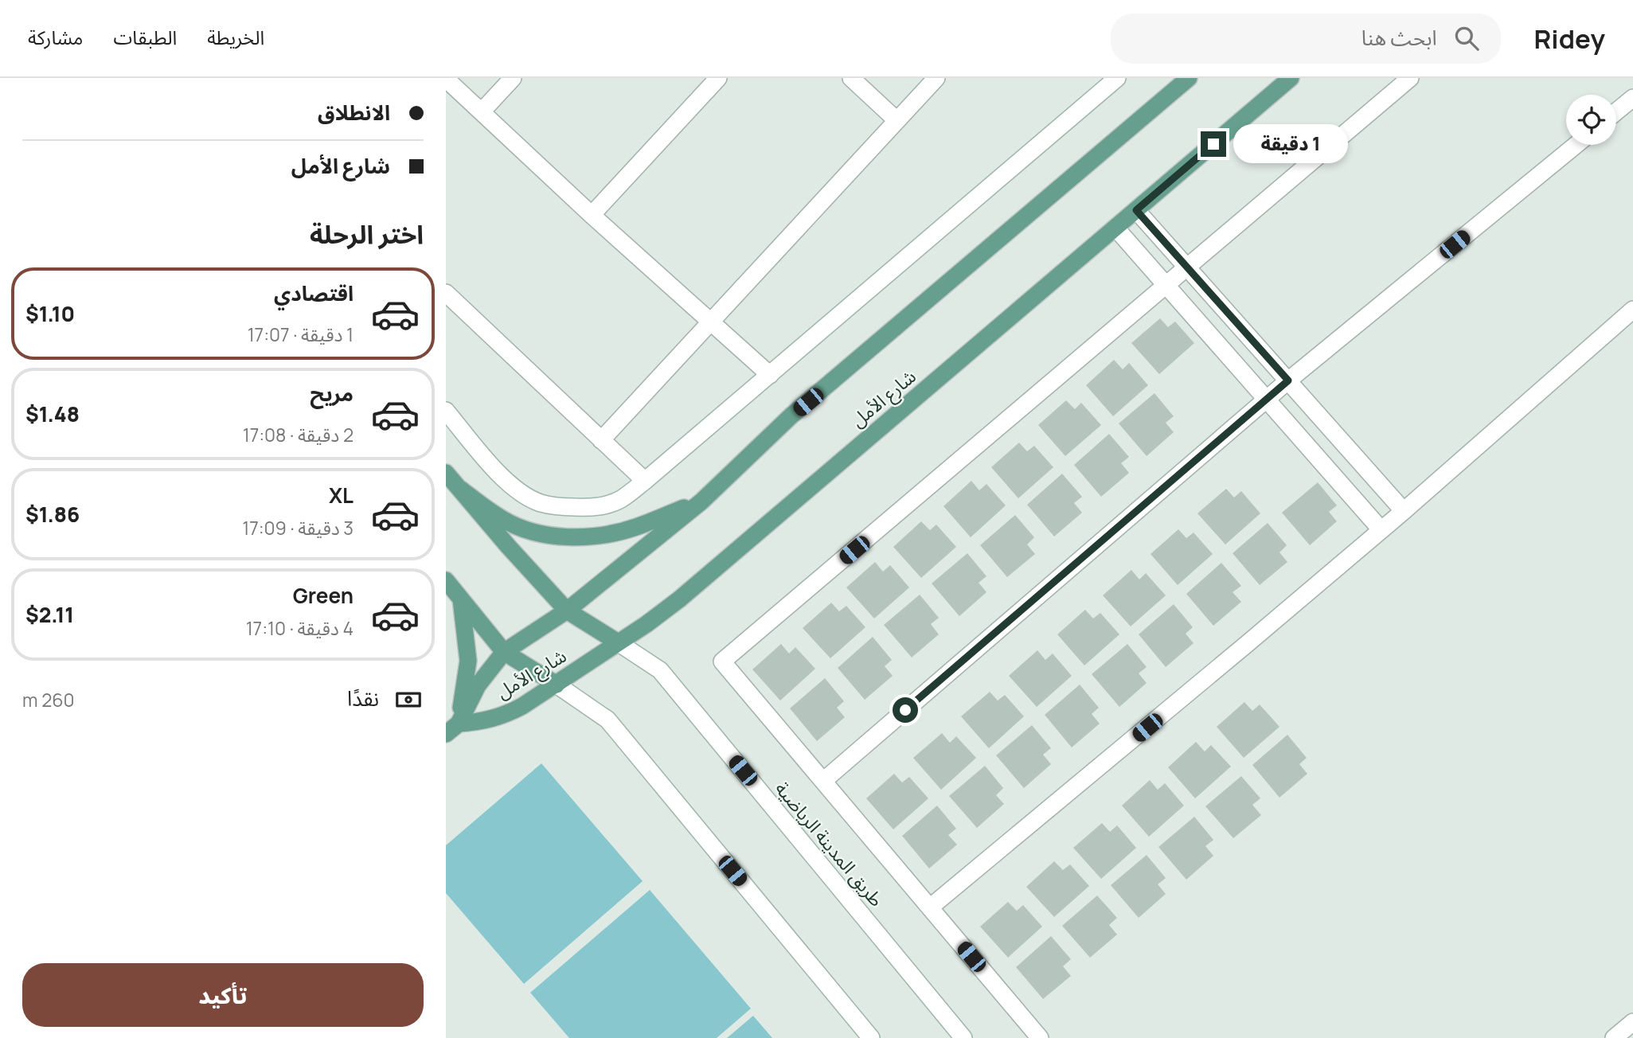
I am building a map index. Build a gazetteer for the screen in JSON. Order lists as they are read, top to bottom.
{
  "streets": {
    "main road": ["شارع الأمل", "طريق المدينة الرياضية"]
  },
  "crossings": [
    ["شارع الأمل", "طريق المدينة الرياضية"]
  ],
  "page": {
    "header": "Ridey",
    "search": "ابحث هنا",
    "nav": ["الخريطة", "الطبقات", "مشاركة"],
    "banner": ["الانطلاق", "شارع الأمل"],
    "bubble": "1 دقيقة",
    "heading": "اختر الرحلة",
    "list": [
      {
        "name": "اقتصادي",
        "note": "1 دقيقة · 17:07",
        "value": "$1.10"
      },
      {
        "name": "مريح",
        "note": "2 دقيقة · 17:08",
        "value": "$1.48"
      },
      {
        "name": "XL",
        "note": "3 دقيقة · 17:09",
        "value": "$1.86"
      },
      {
        "name": "Green",
        "note": "4 دقيقة · 17:10",
        "value": "$2.11"
      }
    ],
    "pay": ["نقدًا", "260 m"],
    "buttons": "تأكيد"
  }
}
